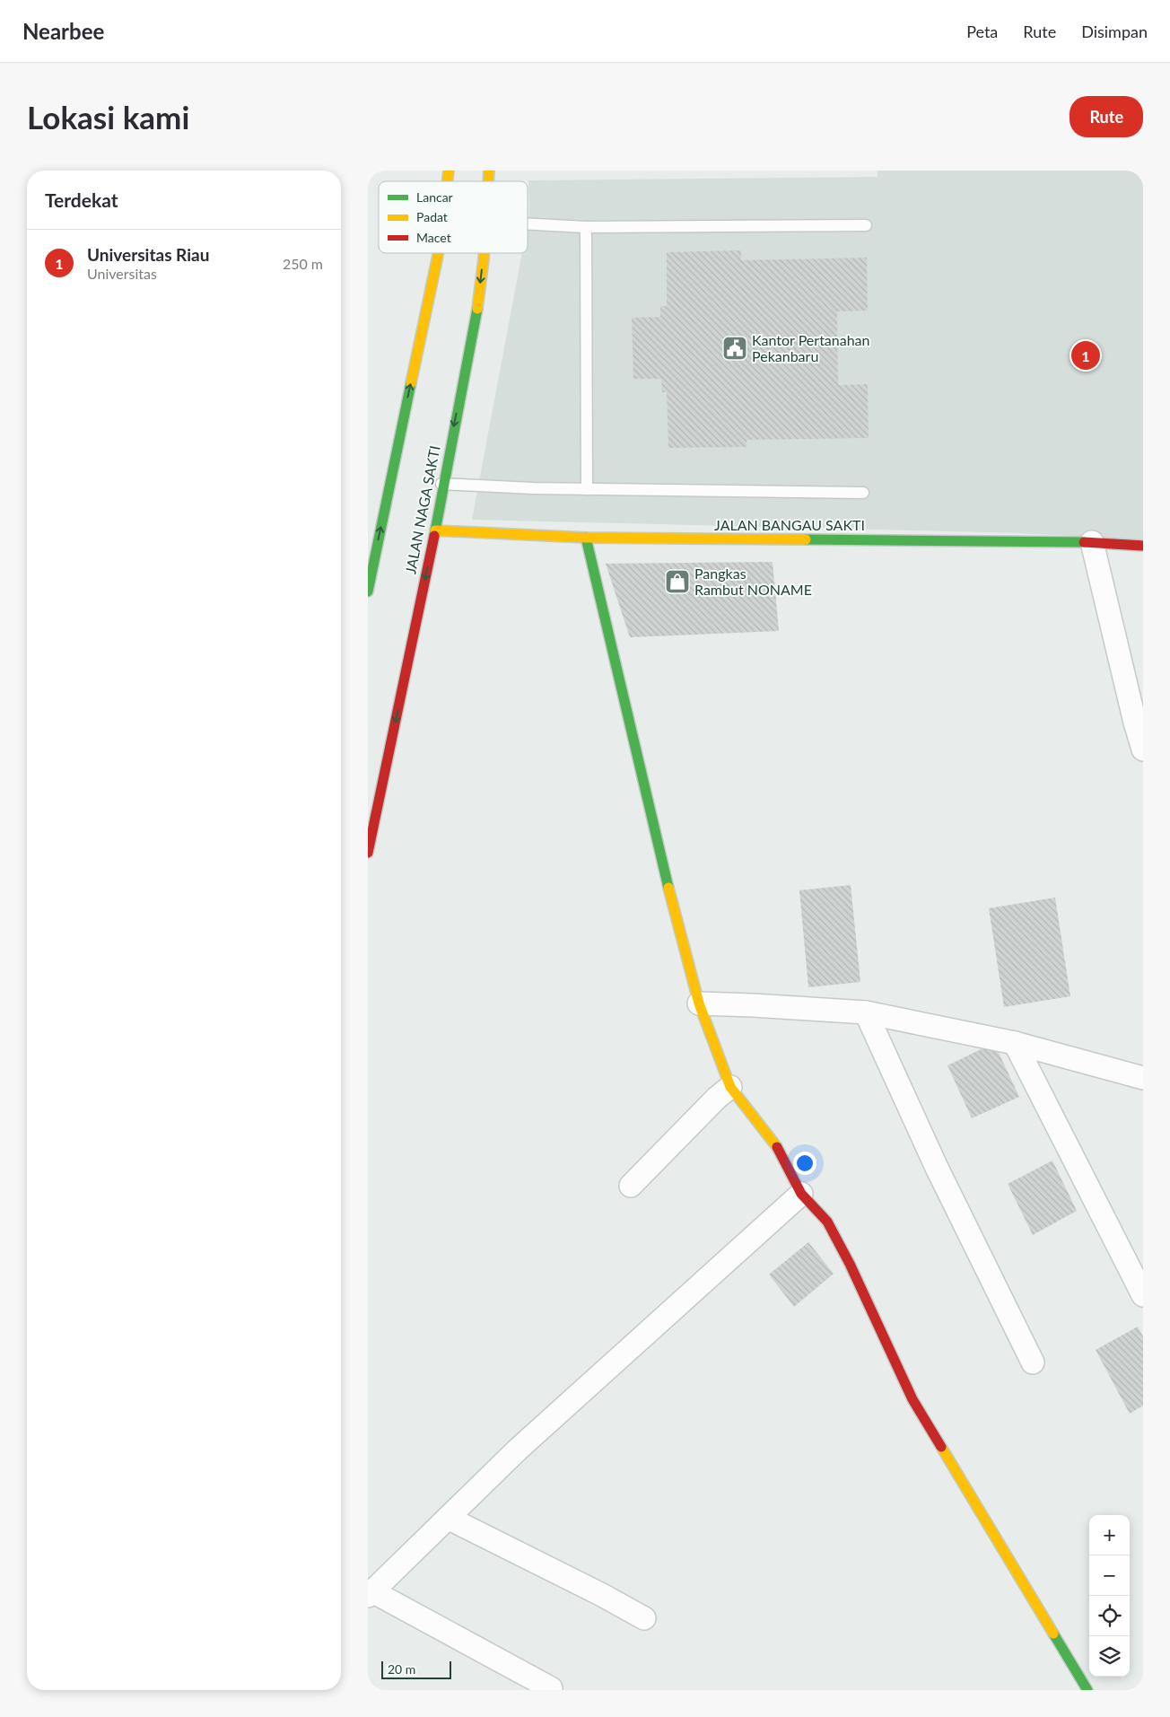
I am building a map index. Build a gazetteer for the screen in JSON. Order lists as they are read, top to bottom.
{
  "streets": {
    "street": ["JALAN NAGA SAKTI", "JALAN BANGAU SAKTI"]
  },
  "crossings": [
    ["JALAN NAGA SAKTI", "JALAN BANGAU SAKTI"]
  ],
  "places": {
    "public building": ["Kantor Pertanahan Pekanbaru"],
    "shop": ["Pangkas Rambut NONAME"]
  },
  "legend": ["Lancar", "Padat", "Macet"],
  "scale_bar": "20 m",
  "page": {
    "header": "Nearbee",
    "nav": ["Peta", "Rute", "Disimpan"],
    "buttons": "Rute",
    "title": "Lokasi kami",
    "heading": "Terdekat",
    "list": [
      {
        "mark": "1",
        "name": "Universitas Riau",
        "note": "Universitas",
        "value": "250 m"
      }
    ],
    "pins": "1",
    "map_buttons": ["+", "−"],
    "scale": "20 m"
  }
}
